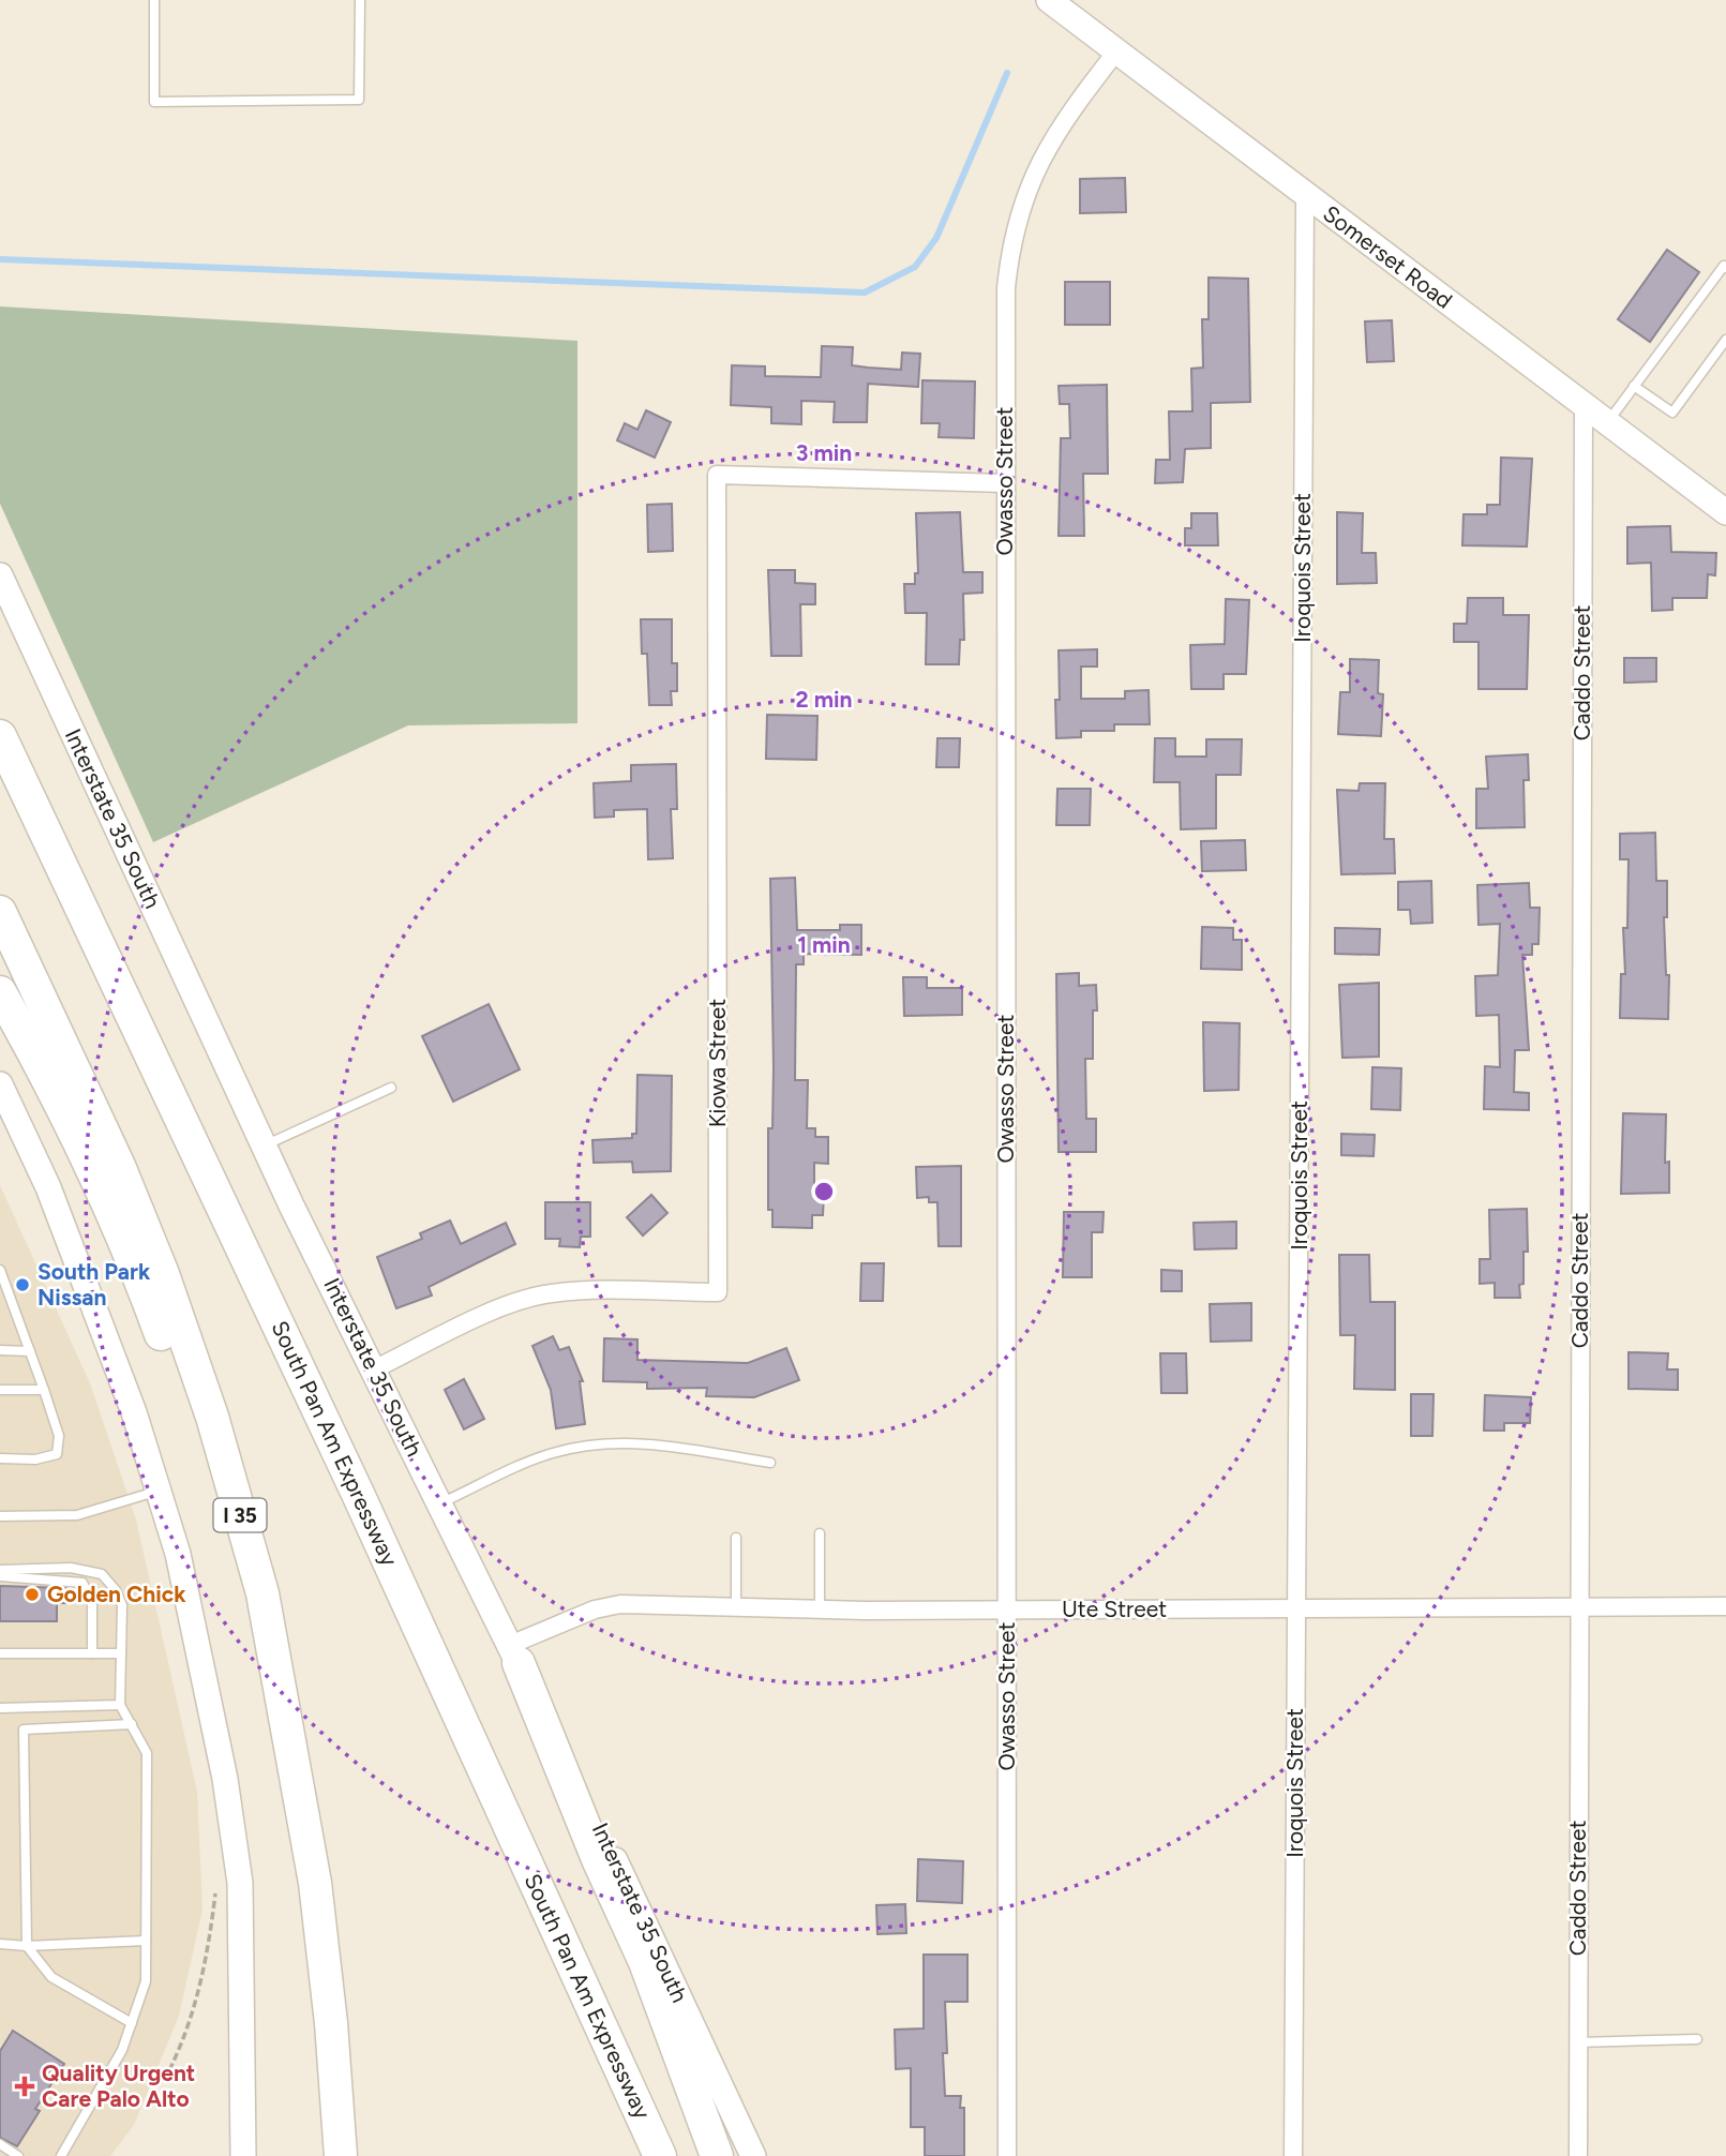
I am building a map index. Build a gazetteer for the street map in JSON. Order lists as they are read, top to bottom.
{
  "streets": {
    "highway": ["South Pan Am Expressway", "I 35"],
    "main road": ["Somerset Road", "Interstate 35 South"],
    "street": [
      "Owasso Street",
      "Iroquois Street",
      "Caddo Street",
      "Kiowa Street",
      "Ute Street"
    ]
  },
  "crossings": [
    ["Somerset Road", "Owasso Street"],
    ["Somerset Road", "Iroquois Street"],
    ["Somerset Road", "Caddo Street"],
    ["Owasso Street", "Kiowa Street"],
    ["Owasso Street", "Ute Street"],
    ["Iroquois Street", "Ute Street"],
    ["Caddo Street", "Ute Street"],
    ["Interstate 35 South", "Kiowa Street"],
    ["Interstate 35 South", "Ute Street"]
  ],
  "places": {
    "other": ["South Park Nissan", "Golden Chick"],
    "health": ["Quality Urgent Care Palo Alto"]
  },
  "rings": ["3 min", "2 min", "1 min"]
}
